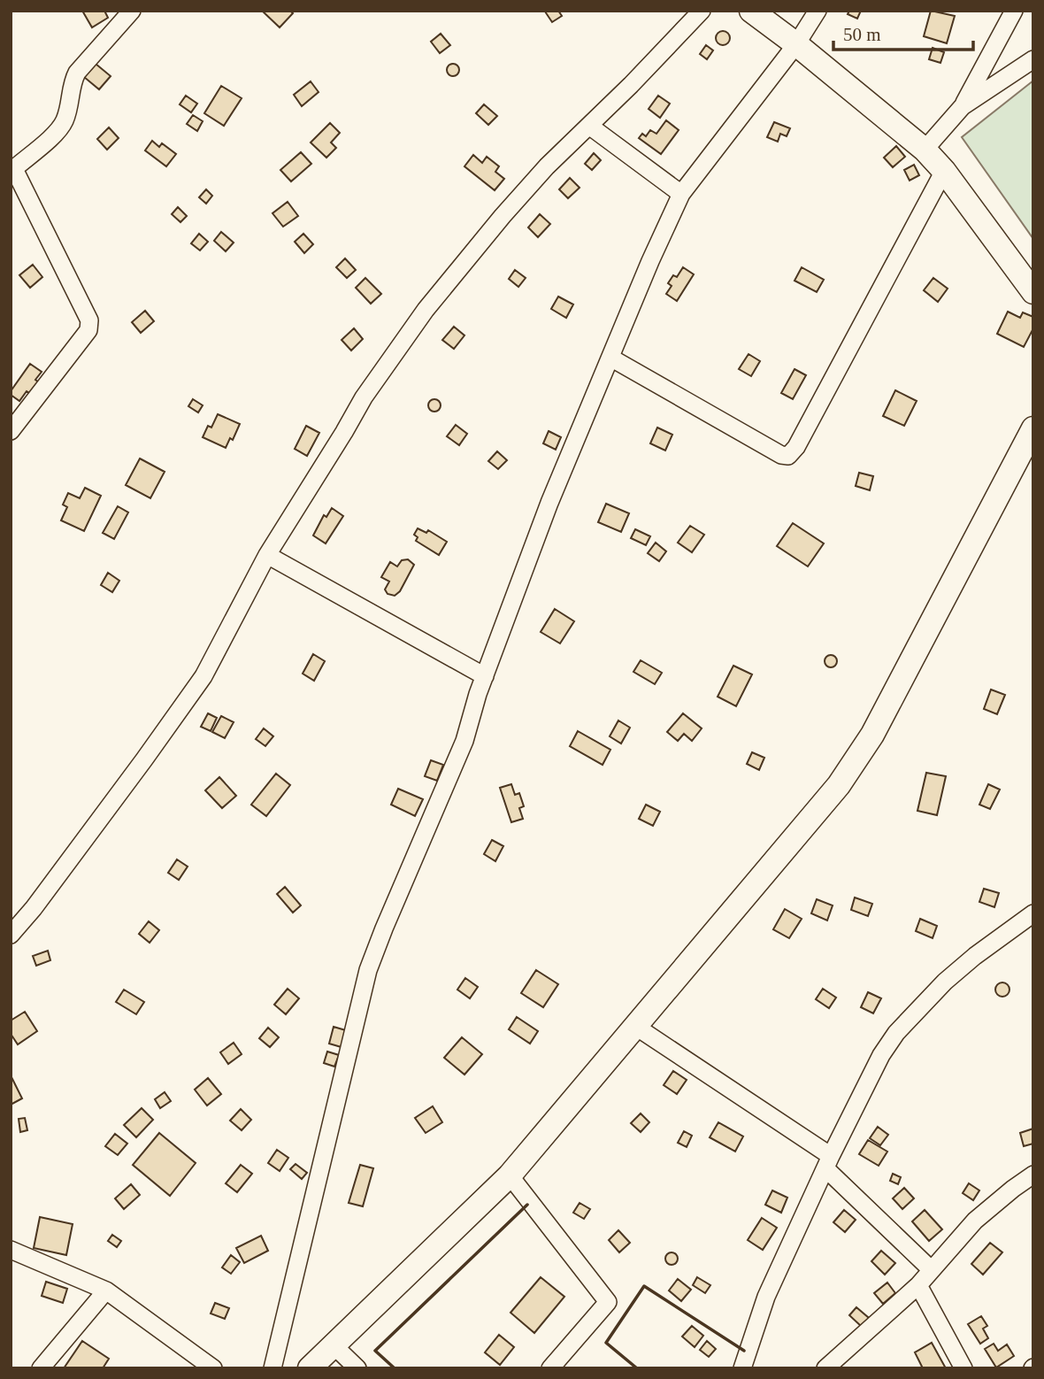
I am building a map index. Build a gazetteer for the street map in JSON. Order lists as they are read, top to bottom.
{
  "scale_bar": "50 m"
}
